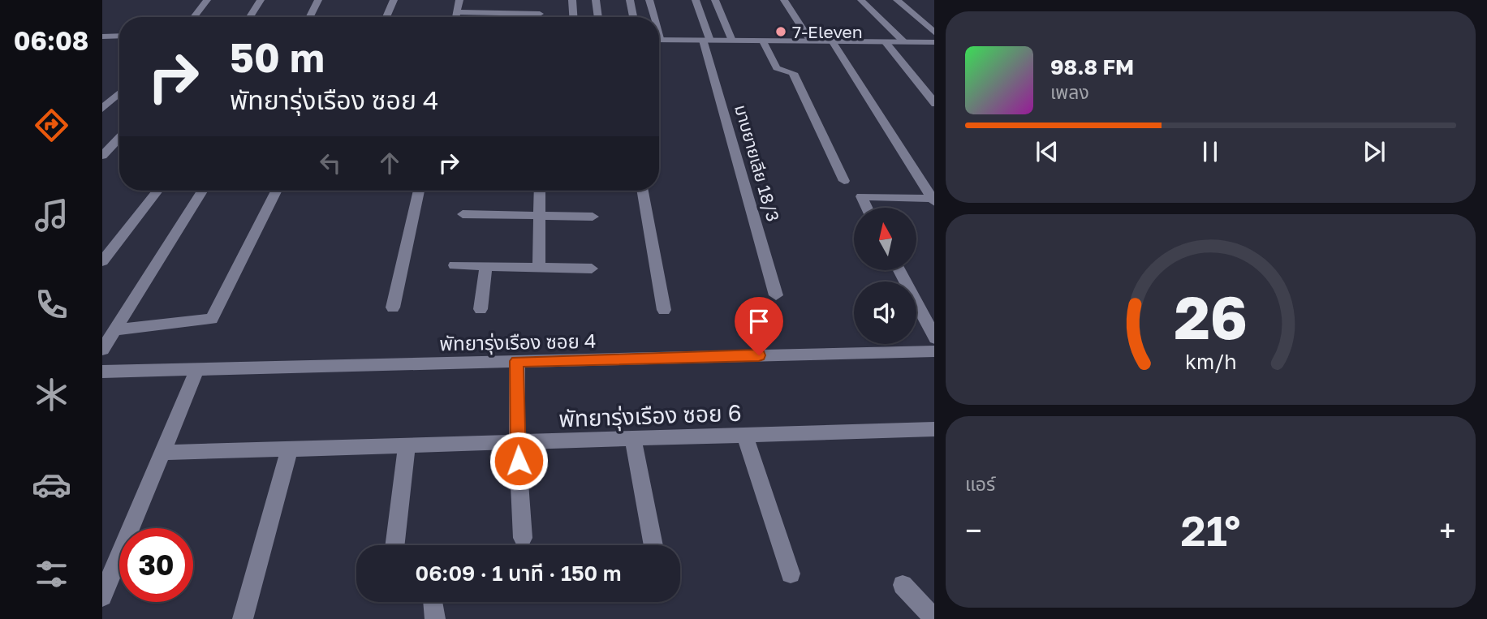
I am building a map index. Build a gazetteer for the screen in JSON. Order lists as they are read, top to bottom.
{
  "streets": {
    "street": ["มาบยายเลีย 18/3", "พัทยารุ่งเรือง ซอย 4", "พัทยารุ่งเรือง ซอย 6"]
  },
  "places": ["7-Eleven"],
  "north": "top",
  "page": {
    "tabs": "06:08",
    "turn": ["50 m", "พัทยารุ่งเรือง ซอย 4"],
    "song": ["98.8 FM", "เพลง"],
    "tile": "แอร์",
    "heat": ["−", "21°", "+"],
    "limit": "30",
    "trip": "06:09 · 1 นาที · 150 m",
    "gauge": ["26", "km/h"]
  }
}
